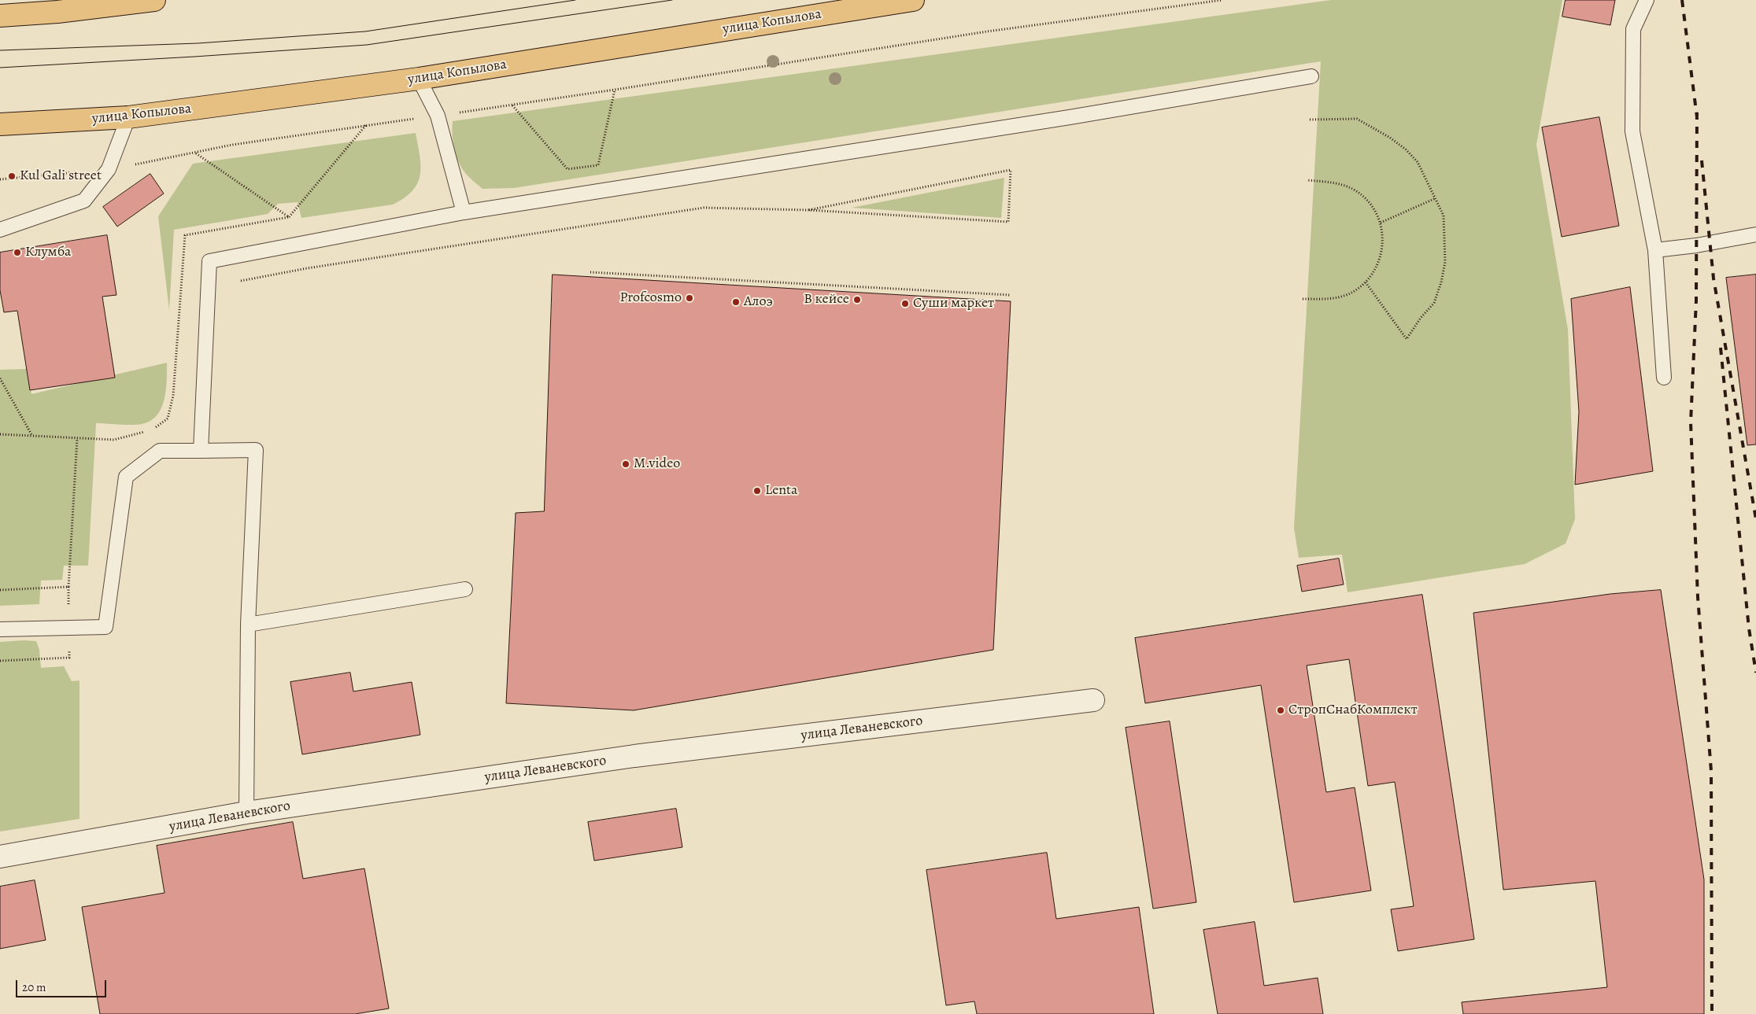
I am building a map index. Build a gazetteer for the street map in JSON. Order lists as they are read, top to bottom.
{
  "streets": {
    "main road": ["улица Копылова"],
    "street": ["улица Леваневского"]
  },
  "places": [
    "Kul Gali street",
    "Клумба",
    "Profcosmo",
    "В кейсе",
    "Алоэ",
    "Суши маркет",
    "M.video",
    "Lenta",
    "СтропСнабКомплект"
  ],
  "scale_bar": "20 m"
}
